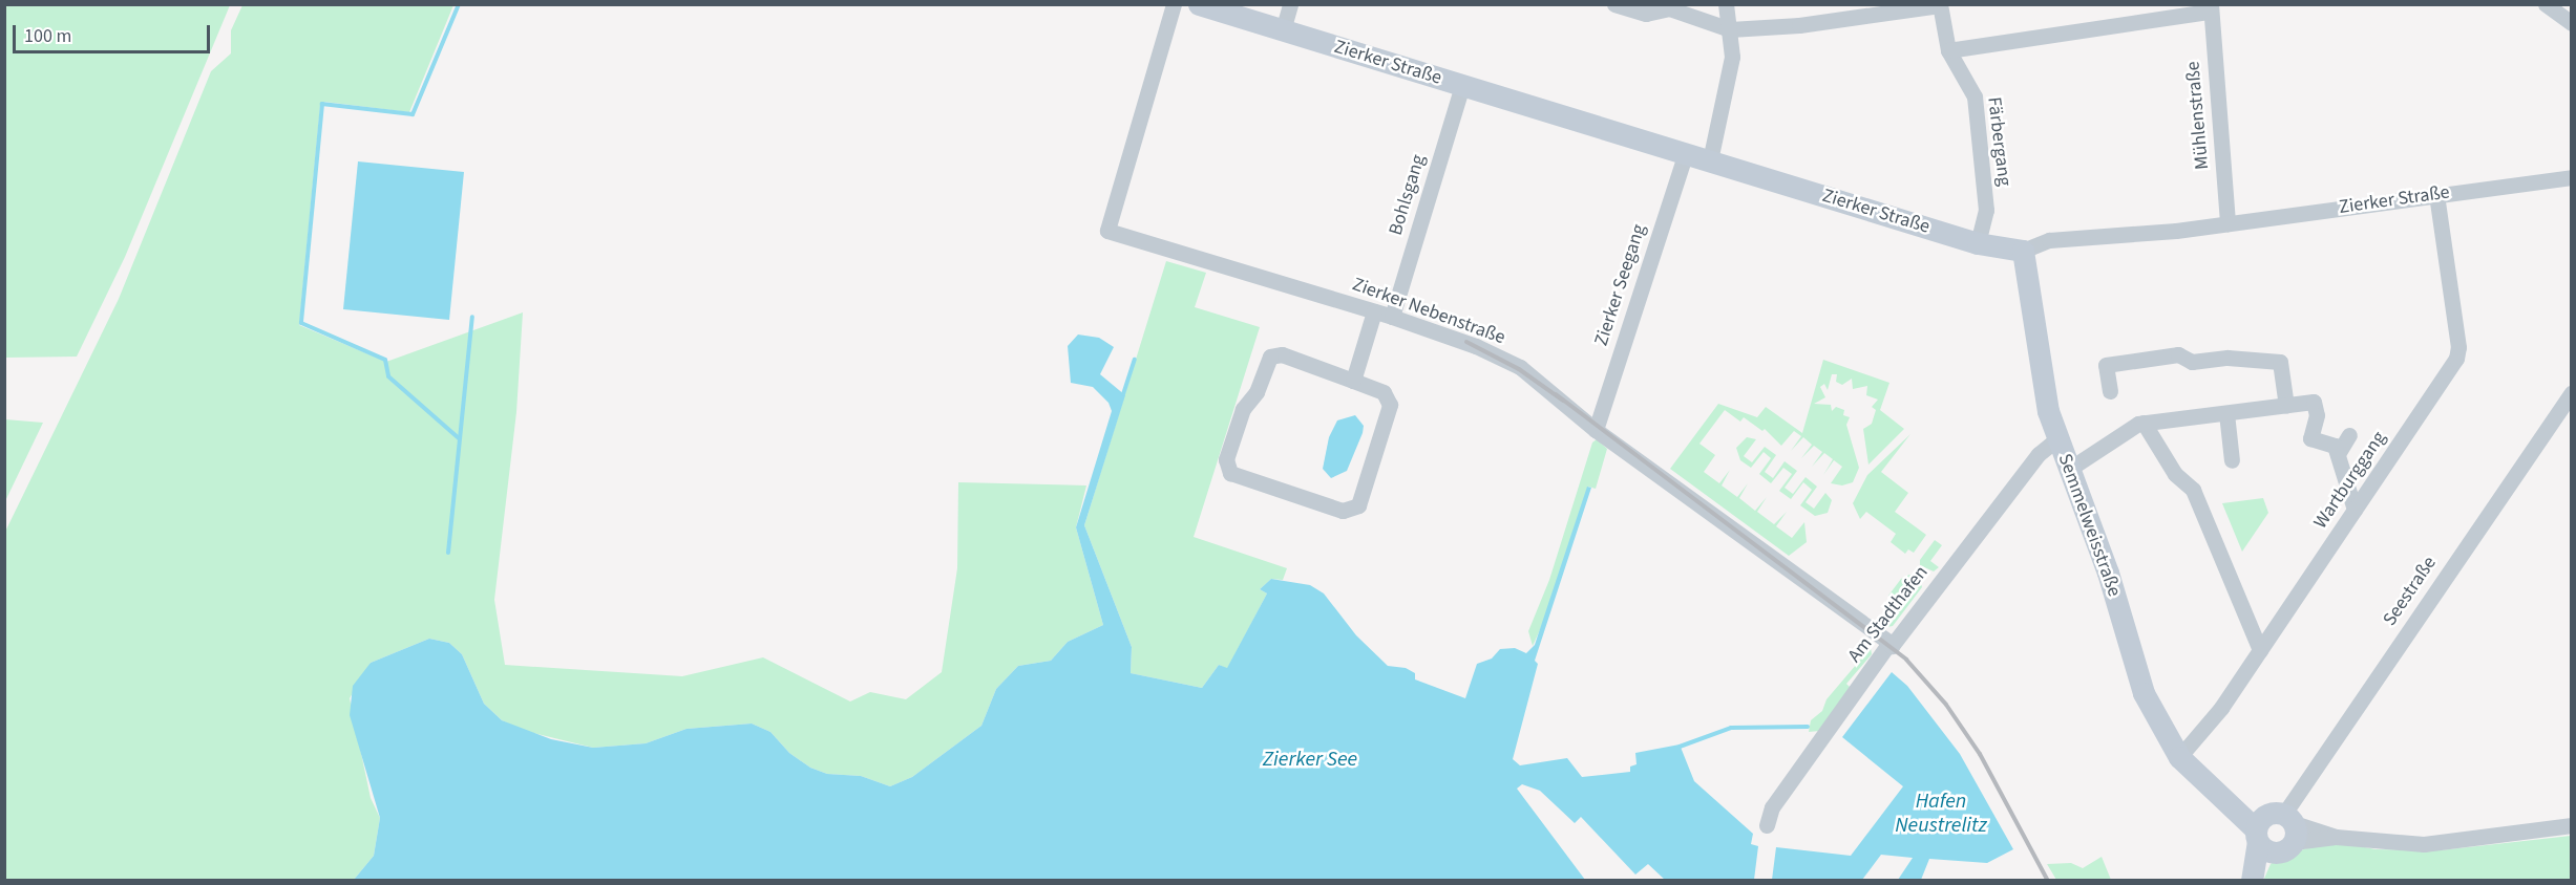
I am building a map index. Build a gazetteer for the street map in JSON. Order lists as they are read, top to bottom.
{
  "streets": {
    "main road": ["Zierker Straße", "Semmelweisstraße"],
    "street": [
      "Mühlenstraße",
      "Färbergang",
      "Bohlsgang",
      "Zierker Seegang",
      "Zierker Nebenstraße",
      "Wartburggang",
      "Seestraße",
      "Am Stadthafen"
    ]
  },
  "crossings": [
    ["Zierker Straße", "Mühlenstraße"],
    ["Zierker Straße", "Färbergang"],
    ["Zierker Straße", "Bohlsgang"],
    ["Zierker Straße", "Zierker Seegang"],
    ["Zierker Straße", "Wartburggang"],
    ["Zierker Straße", "Semmelweisstraße"],
    ["Bohlsgang", "Zierker Nebenstraße"],
    ["Zierker Seegang", "Zierker Nebenstraße"],
    ["Zierker Nebenstraße", "Am Stadthafen"],
    ["Wartburggang", "Semmelweisstraße"],
    ["Semmelweisstraße", "Seestraße"],
    ["Semmelweisstraße", "Am Stadthafen"]
  ],
  "water": ["Zierker See", "Hafen Neustrelitz"],
  "scale_bar": "100 m"
}
